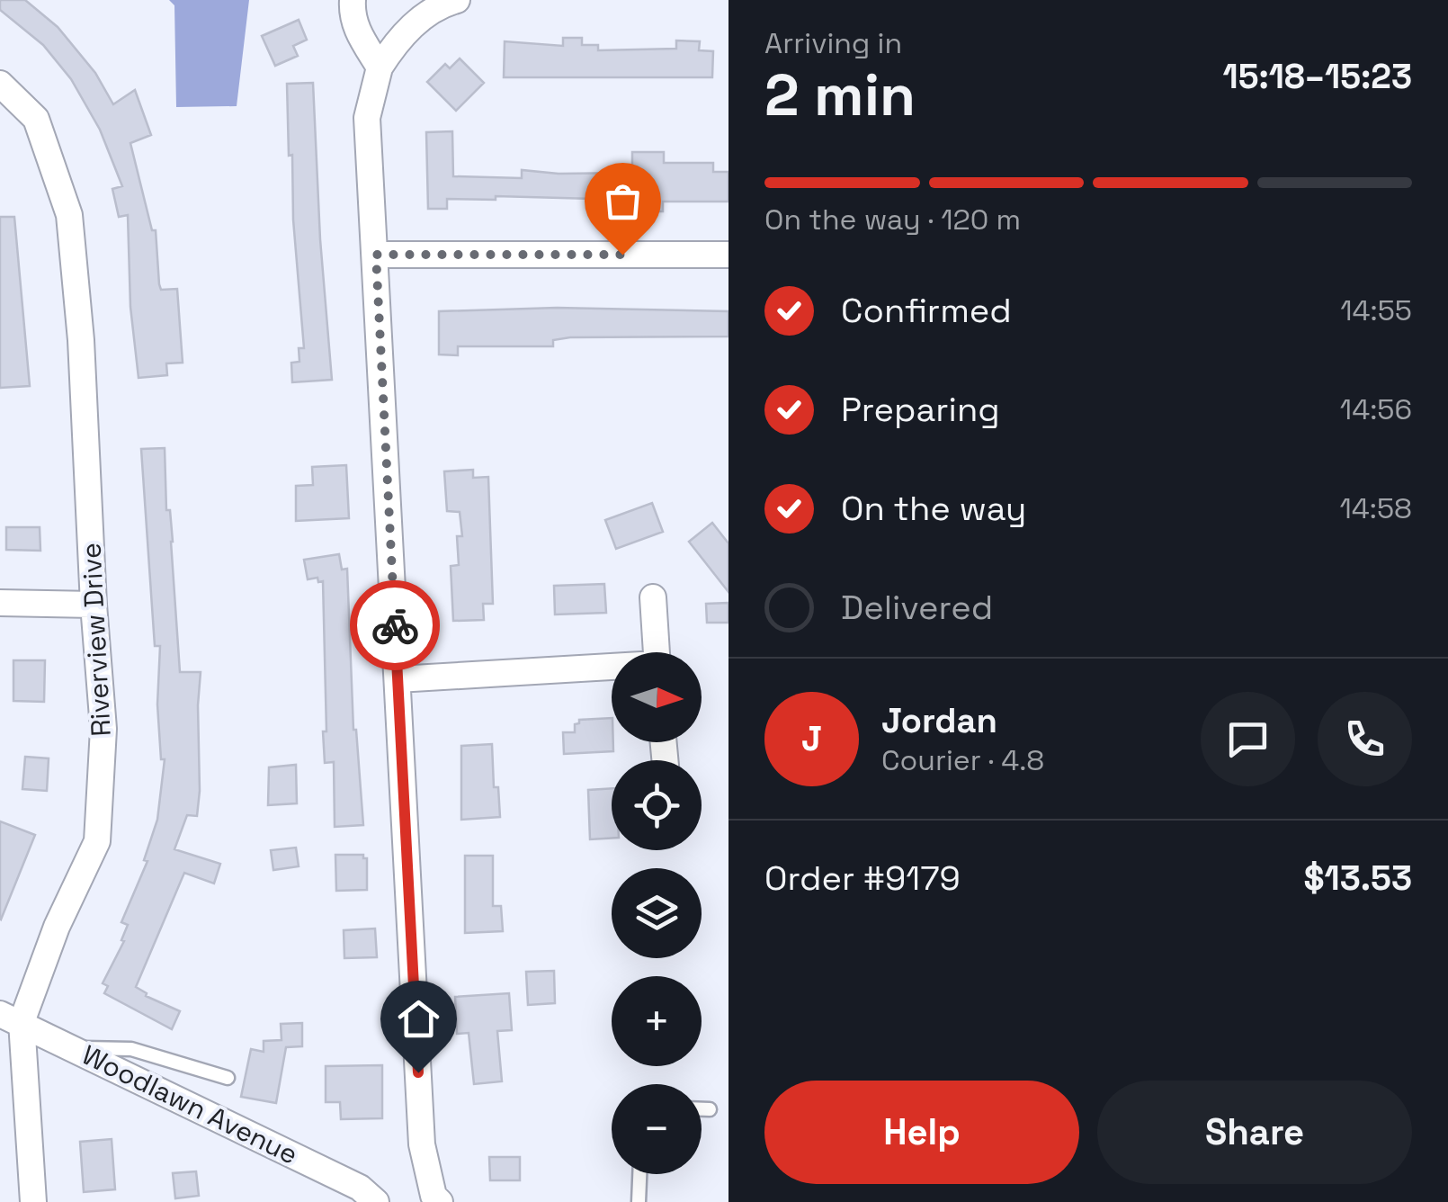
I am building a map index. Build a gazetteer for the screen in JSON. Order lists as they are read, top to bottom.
{
  "streets": {
    "street": ["Riverview Drive", "Woodlawn Avenue"]
  },
  "crossings": [
    ["Riverview Drive", "Woodlawn Avenue"]
  ],
  "north": "right",
  "page": {
    "heading": ["2 min", "Arriving in", "15:18–15:23"],
    "panel": [
      "Jordan",
      "Courier · 4.8",
      "Order #9179",
      "$13.53"
    ],
    "bar": "On the way · 120 m",
    "list": [
      ["Confirmed", "14:55"],
      ["Preparing", "14:56"],
      ["On the way", "14:58"],
      "Delivered"
    ],
    "map_buttons": ["+", "−"],
    "round": "J",
    "buttons": ["Help", "Share"]
  }
}
